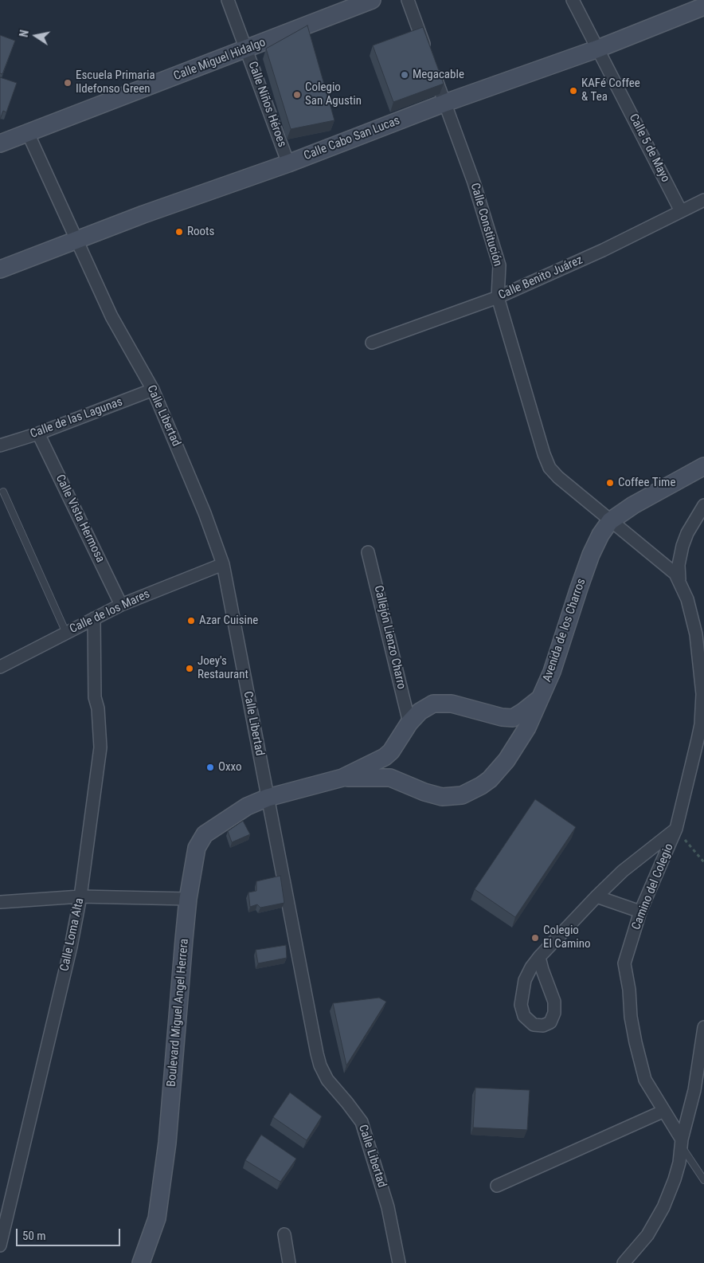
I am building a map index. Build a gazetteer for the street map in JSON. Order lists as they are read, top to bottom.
{
  "streets": {
    "street": [
      "Calle Miguel Hidalgo",
      "Calle Niños Héroes",
      "Calle Cabo San Lucas",
      "Calle 5 de Mayo",
      "Calle Constitución",
      "Calle Benito Juárez",
      "Calle Libertad",
      "Calle de las Lagunas",
      "Calle Vista Hermosa",
      "Calle de los Mares",
      "Avenida de los Charros",
      "Callejón Lienzo Charro",
      "Camino del Colegio",
      "Calle Loma Alta",
      "Boulevard Miguel Angel Herrera"
    ]
  },
  "crossings": [
    ["Calle Miguel Hidalgo", "Calle Niños Héroes"],
    ["Calle Miguel Hidalgo", "Calle Libertad"],
    ["Calle Niños Héroes", "Calle Cabo San Lucas"],
    ["Calle Cabo San Lucas", "Calle 5 de Mayo"],
    ["Calle Cabo San Lucas", "Calle Constitución"],
    ["Calle Cabo San Lucas", "Calle Libertad"],
    ["Calle 5 de Mayo", "Calle Benito Juárez"],
    ["Calle Constitución", "Calle Benito Juárez"],
    ["Calle Constitución", "Avenida de los Charros"],
    ["Calle Constitución", "Camino del Colegio"],
    ["Calle Libertad", "Calle de las Lagunas"],
    ["Calle Libertad", "Calle de los Mares"],
    ["Calle Libertad", "Avenida de los Charros"],
    ["Calle Libertad", "Boulevard Miguel Angel Herrera"],
    ["Calle de las Lagunas", "Calle Vista Hermosa"],
    ["Calle Vista Hermosa", "Calle de los Mares"],
    ["Calle de los Mares", "Calle Loma Alta"],
    ["Avenida de los Charros", "Callejón Lienzo Charro"],
    ["Avenida de los Charros", "Camino del Colegio"],
    ["Avenida de los Charros", "Boulevard Miguel Angel Herrera"]
  ],
  "places": [
    "Megacable",
    "Escuela Primaria Ildefonso Green",
    "KAFé Coffee & Tea",
    "Colegio San Agustin",
    "Roots",
    "Coffee Time",
    "Azar Cuisine",
    "Joey's Restaurant",
    "Oxxo",
    "Colegio El Camino"
  ],
  "scale_bar": "50 m",
  "north": "left"
}
